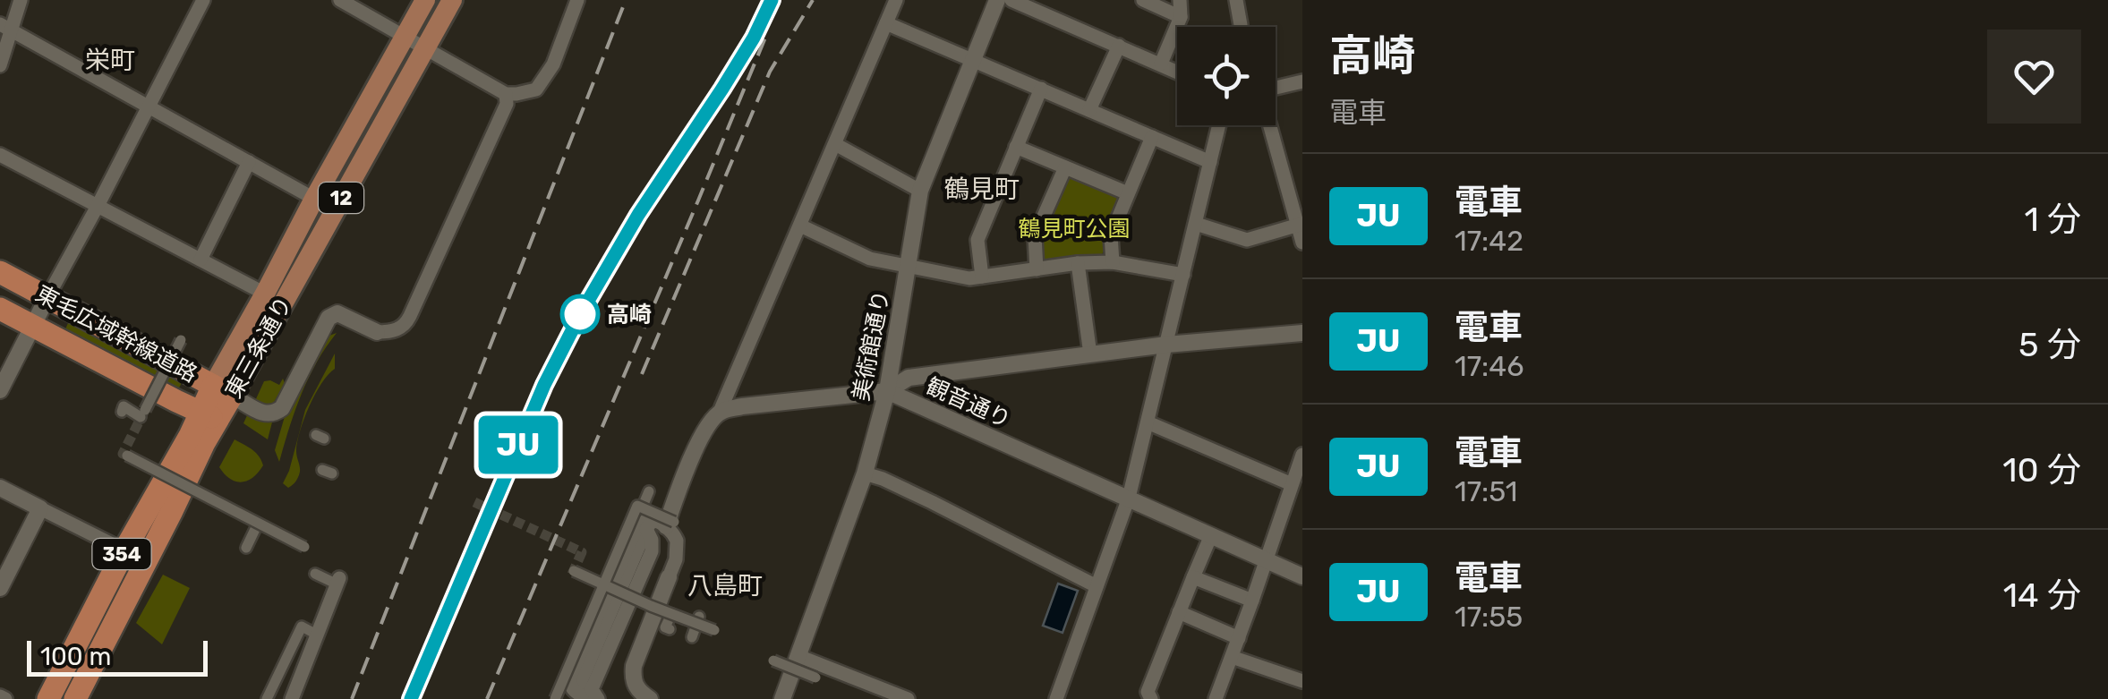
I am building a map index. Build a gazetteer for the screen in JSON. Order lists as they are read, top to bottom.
{
  "streets": {
    "highway": ["東毛広域幹線道路", "東三条通り", "354"],
    "main road": ["12"],
    "street": ["美術館通り", "観音通り"]
  },
  "crossings": [
    ["東毛広域幹線道路", "東三条通り"],
    ["美術館通り", "観音通り"]
  ],
  "districts": ["栄町", "鶴見町", "八島町"],
  "parks": ["鶴見町公園"],
  "places": ["高崎"],
  "scale_bar": "100 m",
  "page": {
    "on_map": "JU",
    "heading": ["高崎", "電車"],
    "list": [
      {
        "mark": "JU",
        "name": "電車",
        "note": "17:42",
        "value": "1 分"
      },
      {
        "mark": "JU",
        "name": "電車",
        "note": "17:46",
        "value": "5 分"
      },
      {
        "mark": "JU",
        "name": "電車",
        "note": "17:51",
        "value": "10 分"
      },
      {
        "mark": "JU",
        "name": "電車",
        "note": "17:55",
        "value": "14 分"
      }
    ],
    "scale": "100 m"
  }
}
